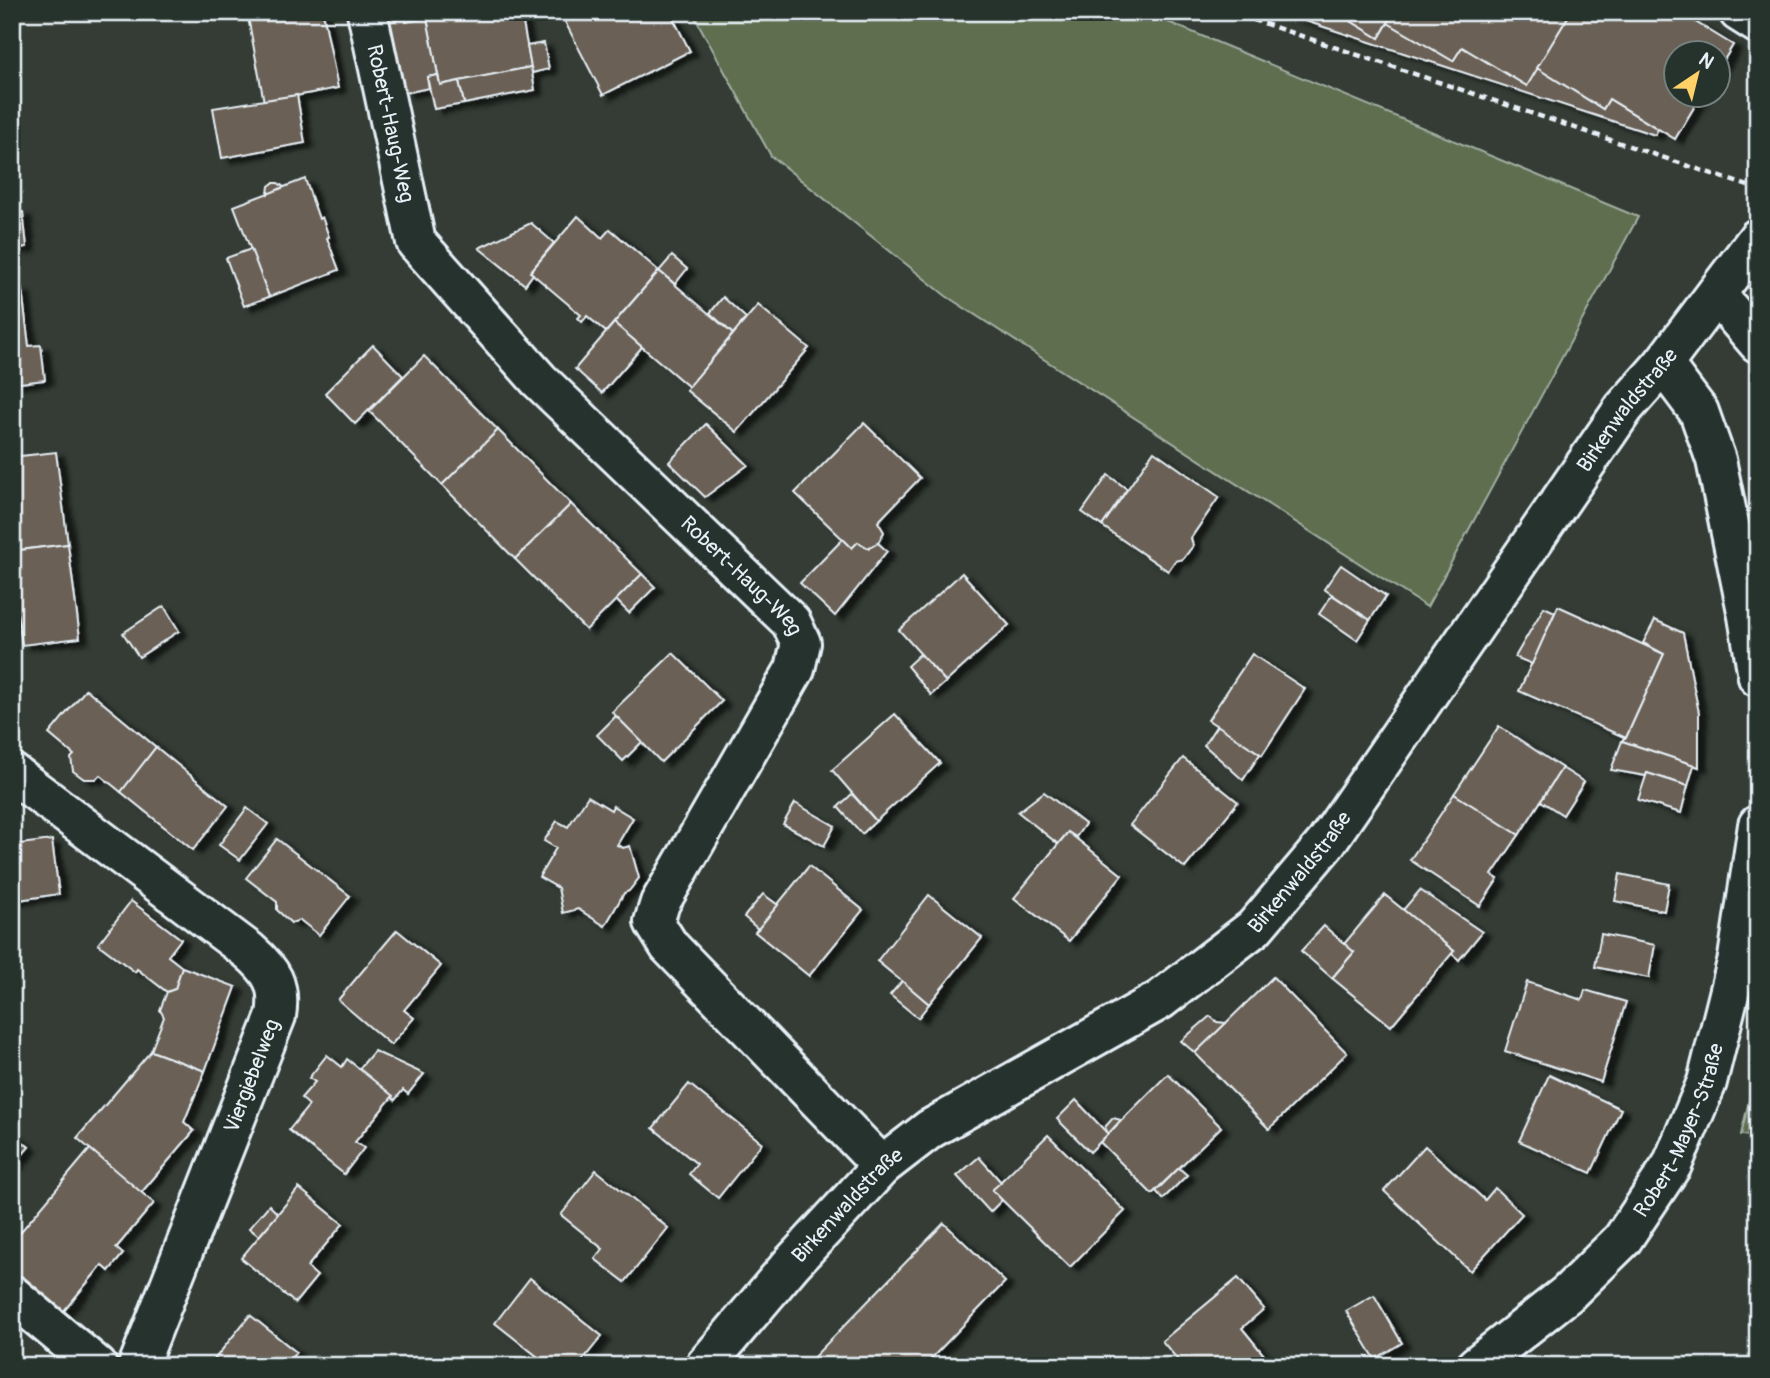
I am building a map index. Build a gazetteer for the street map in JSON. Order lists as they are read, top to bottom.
{
  "streets": {
    "street": [
      "Robert-Haug-Weg",
      "Birkenwaldstraße",
      "Viergiebelweg",
      "Robert-Mayer-Straße"
    ]
  },
  "crossings": [
    ["Robert-Haug-Weg", "Birkenwaldstraße"]
  ],
  "north": "top right"
}
